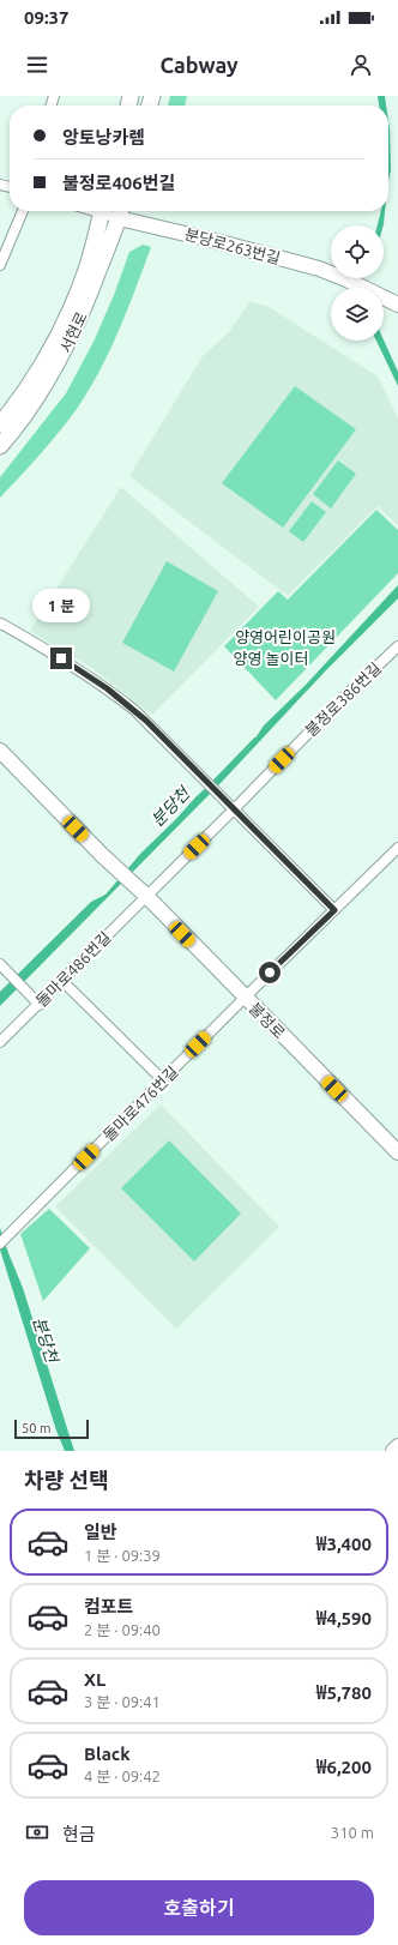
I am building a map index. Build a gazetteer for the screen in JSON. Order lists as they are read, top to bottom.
{
  "streets": {
    "main road": ["분당로263번길", "서현로", "불정로"],
    "street": ["불정로386번길", "돌마로486번길", "돌마로476번길"]
  },
  "crossings": [
    ["분당로263번길", "서현로"],
    ["불정로386번길", "돌마로486번길"],
    ["불정로386번길", "불정로"],
    ["돌마로486번길", "불정로"],
    ["불정로", "돌마로476번길"]
  ],
  "water": ["분당천"],
  "parks": ["양영어린이공원", "양영 놀이터"],
  "scale_bar": "50 m",
  "page": {
    "status": "09:37",
    "header": "Cabway",
    "banner": ["앙토낭카렘", "불정로406번길"],
    "bubble": "1 분",
    "scale": "50 m",
    "heading": "차량 선택",
    "list": [
      {
        "name": "일반",
        "note": "1 분 · 09:39",
        "value": "₩3,400"
      },
      {
        "name": "컴포트",
        "note": "2 분 · 09:40",
        "value": "₩4,590"
      },
      {
        "name": "XL",
        "note": "3 분 · 09:41",
        "value": "₩5,780"
      },
      {
        "name": "Black",
        "note": "4 분 · 09:42",
        "value": "₩6,200"
      }
    ],
    "pay": ["현금", "310 m"],
    "buttons": "호출하기"
  }
}
